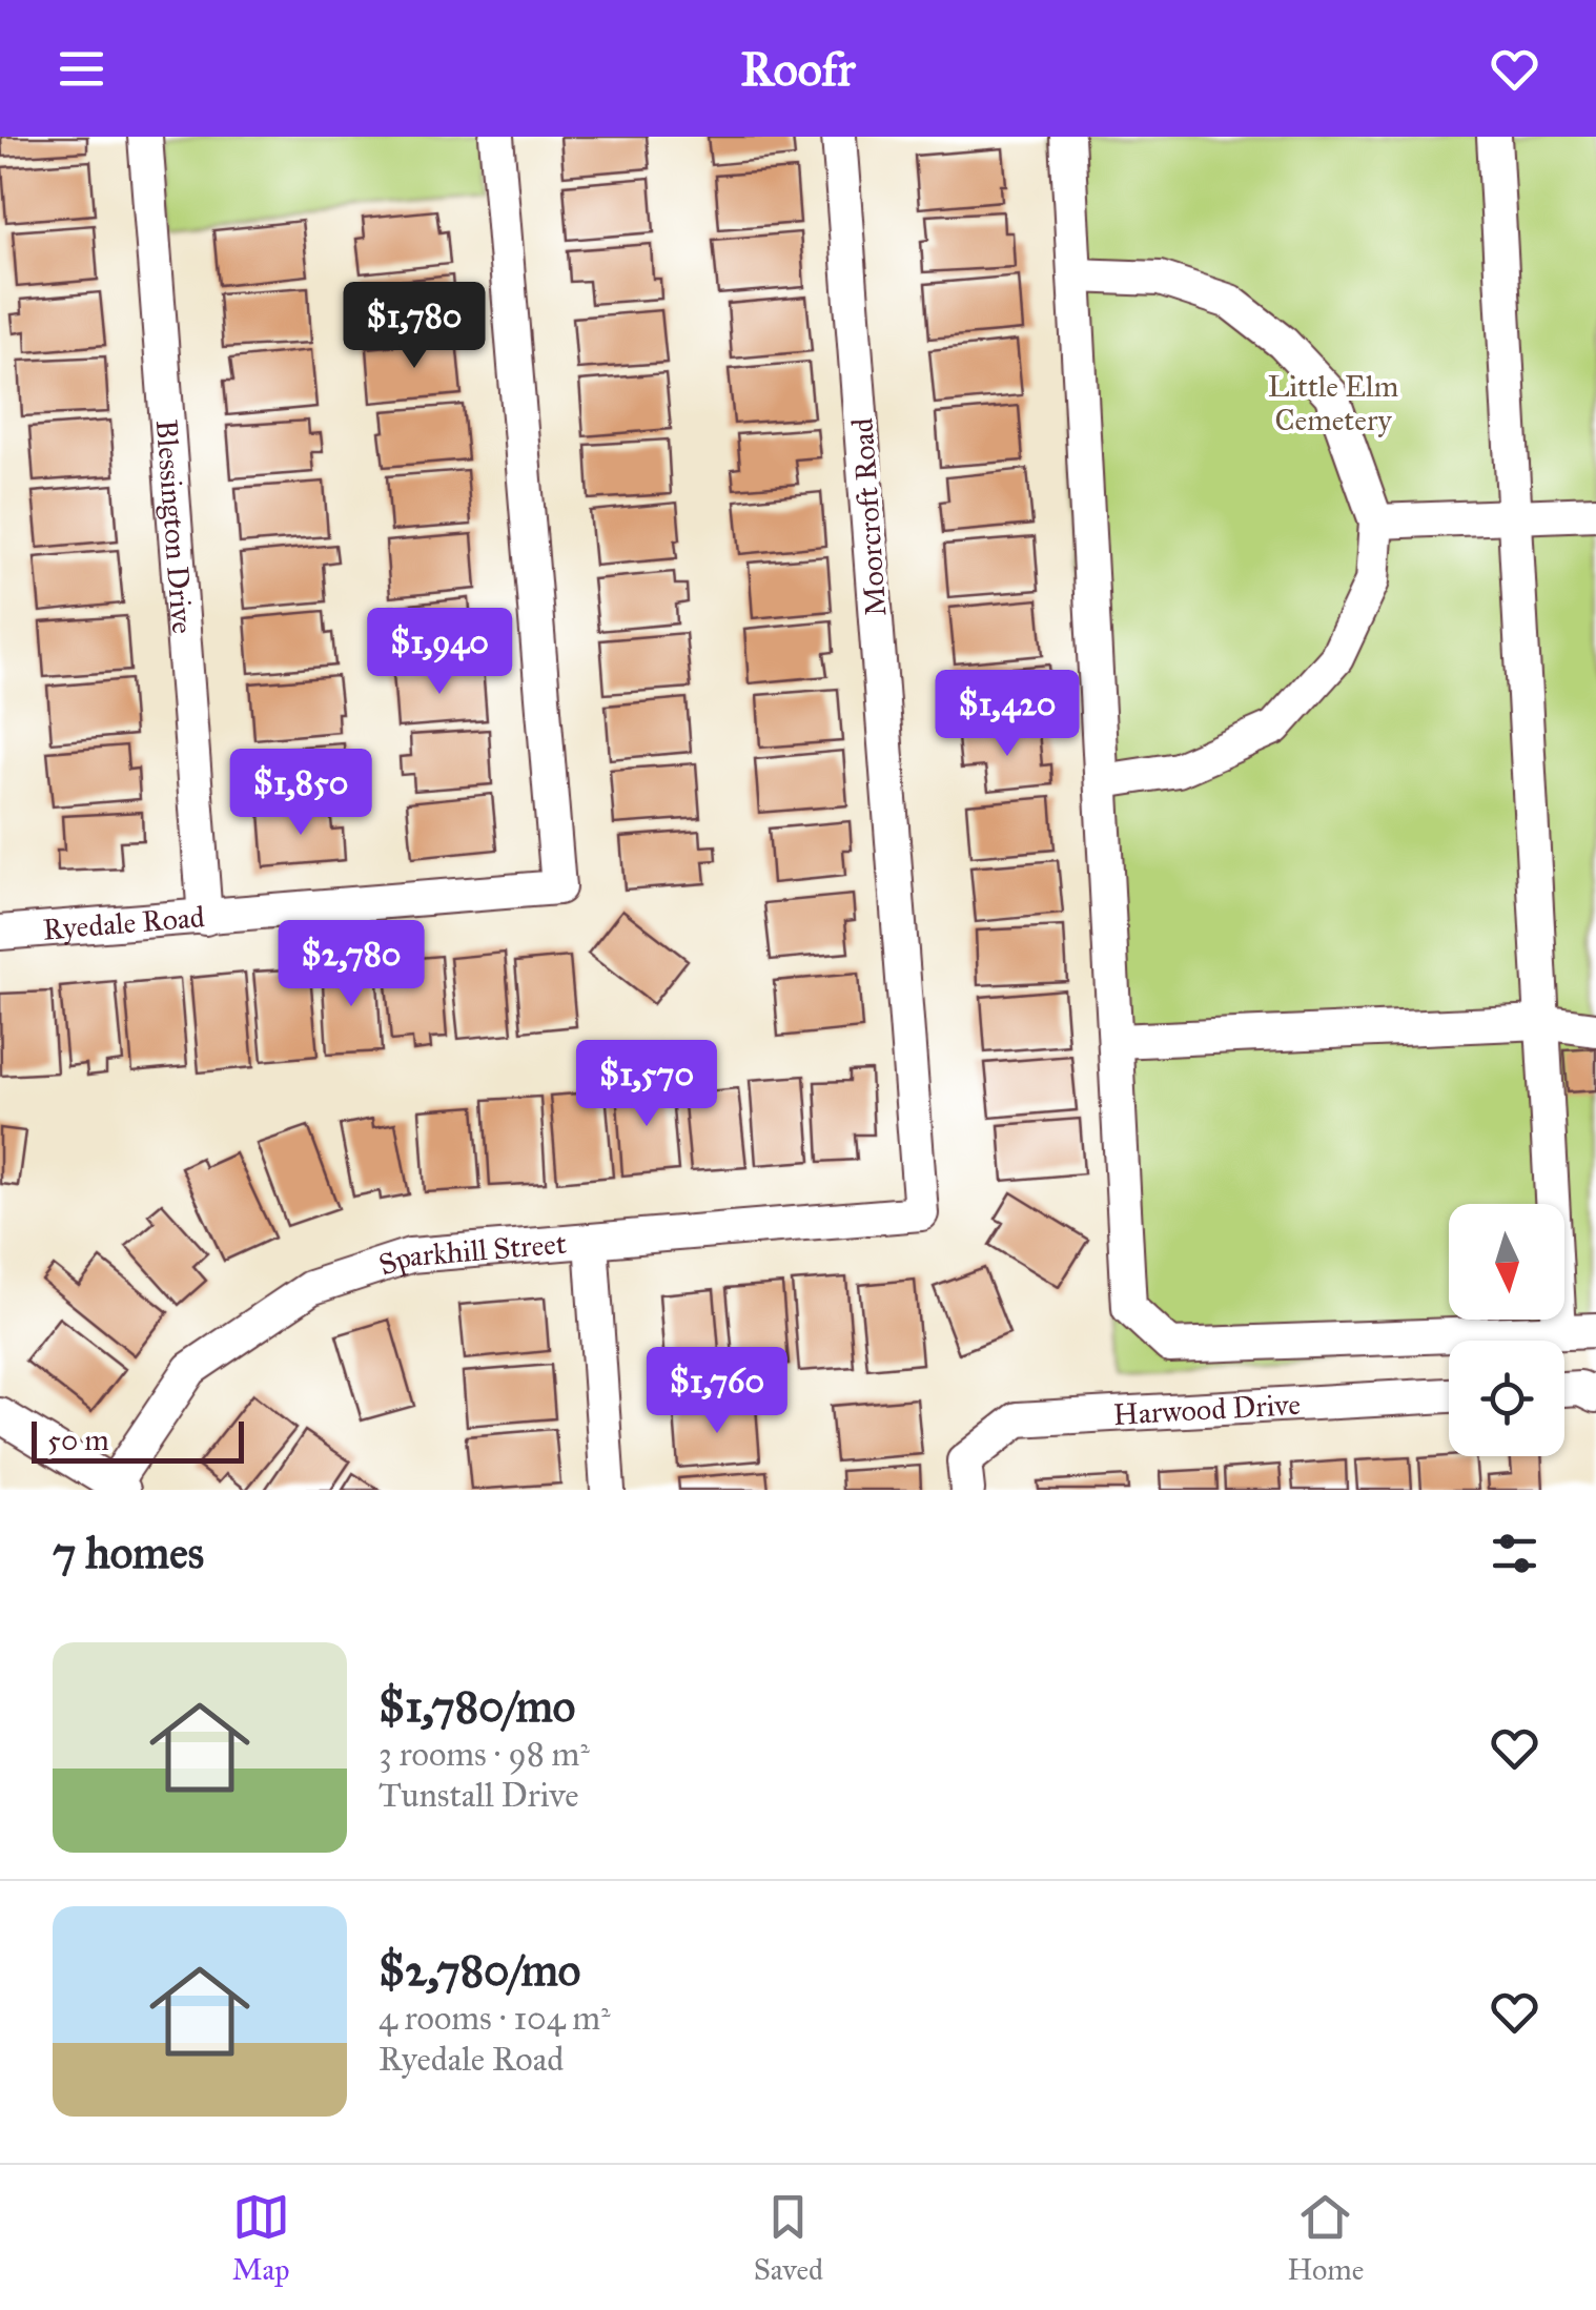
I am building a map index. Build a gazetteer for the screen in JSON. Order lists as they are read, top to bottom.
{
  "streets": {
    "street": [
      "Moorcroft Road",
      "Blessington Drive",
      "Ryedale Road",
      "Sparkhill Street",
      "Harwood Drive"
    ]
  },
  "crossings": [
    ["Moorcroft Road", "Sparkhill Street"],
    ["Blessington Drive", "Ryedale Road"]
  ],
  "parks": ["Little Elm Cemetery"],
  "scale_bar": "50 m",
  "north": "bottom",
  "page": {
    "header": "Roofr",
    "price": [
      "$1,780",
      "$1,940",
      "$1,420",
      "$1,850",
      "$2,780",
      "$1,570",
      "$1,760"
    ],
    "scale": "50 m",
    "heading": "7 homes",
    "list": [
      {
        "name": "$1,780/mo",
        "note": "3 rooms · 98 m² · Tunstall Drive"
      },
      {
        "name": "$2,780/mo",
        "note": "4 rooms · 104 m² · Ryedale Road"
      }
    ],
    "tabs": ["Map", "Saved", "Home"]
  }
}
